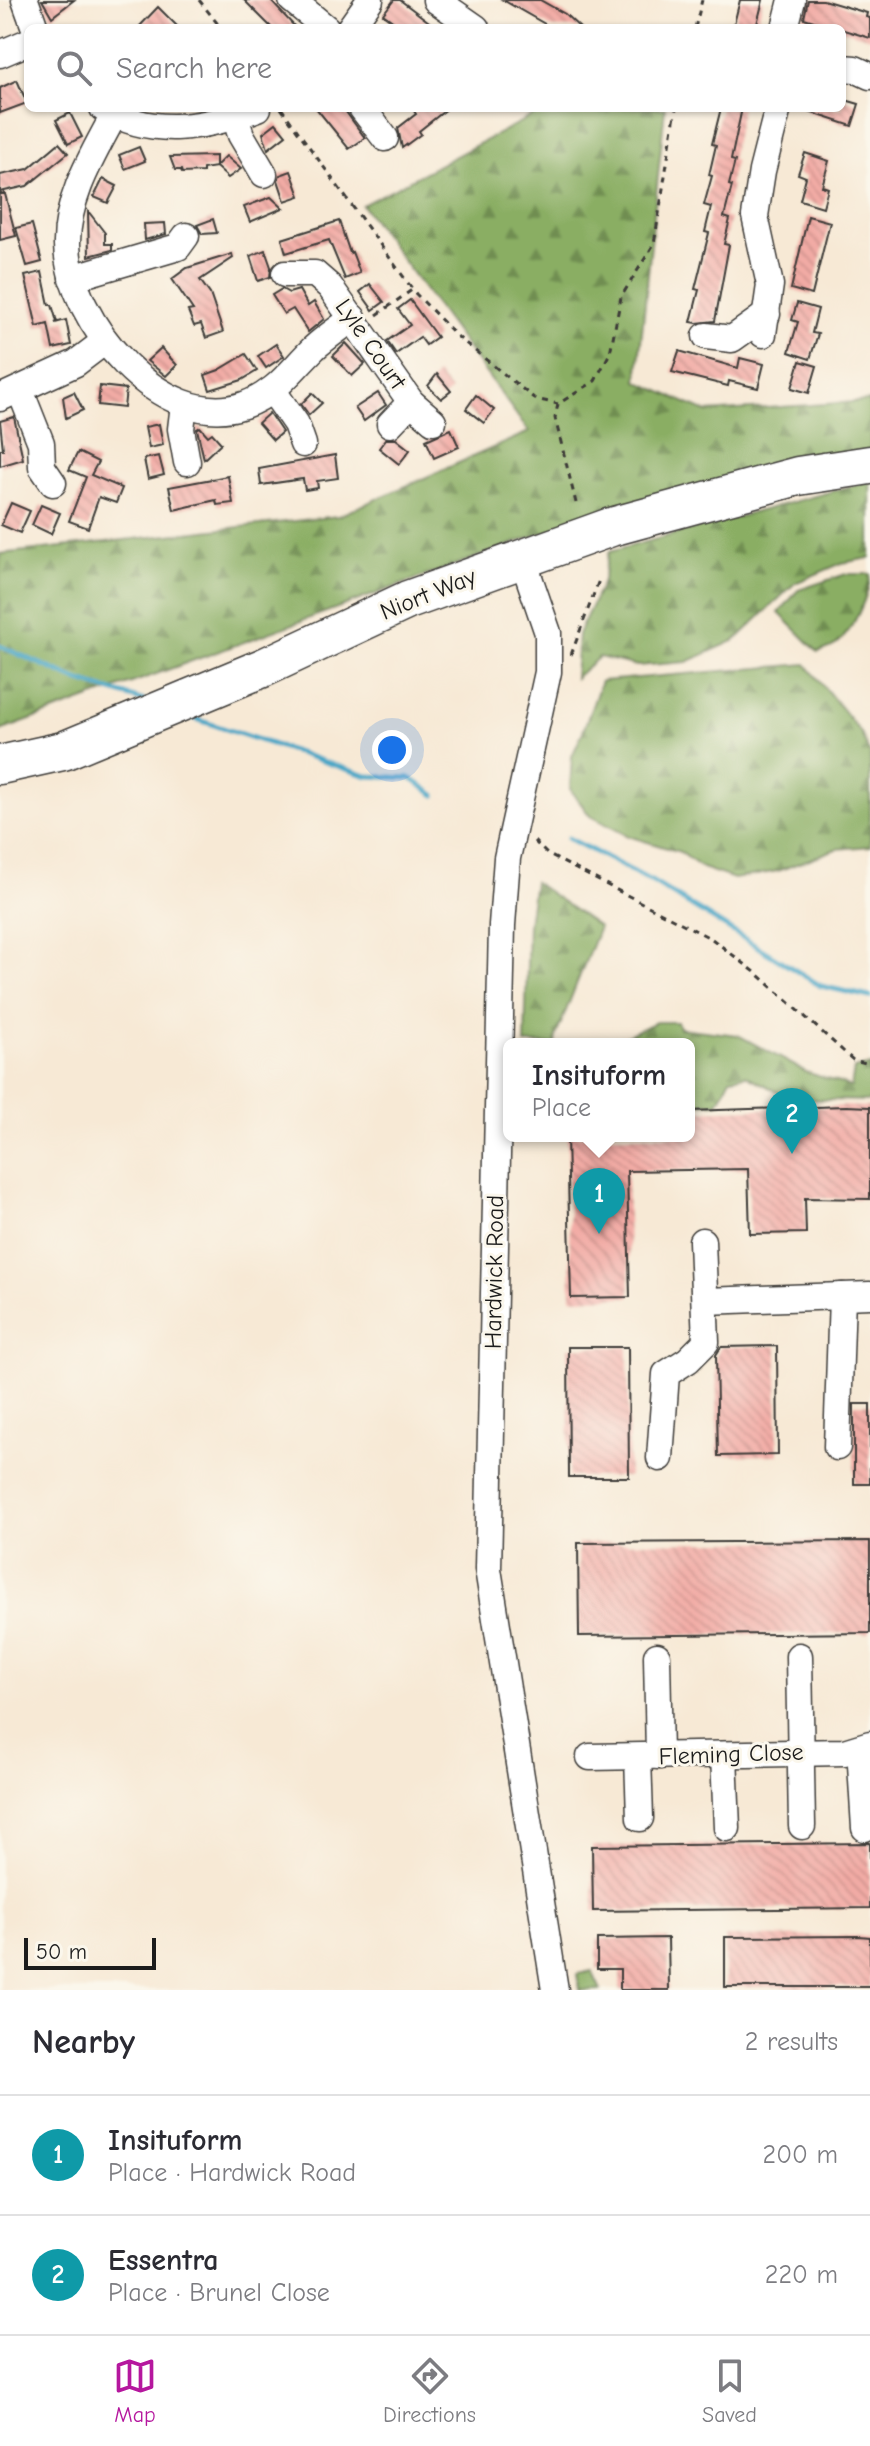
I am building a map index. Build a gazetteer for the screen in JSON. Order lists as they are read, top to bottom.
{
  "streets": {
    "highway": ["Niort Way"],
    "street": ["Lyle Court", "Hardwick Road", "Fleming Close"]
  },
  "crossings": [
    ["Niort Way", "Hardwick Road"]
  ],
  "scale_bar": "50 m",
  "page": {
    "search": "Search here",
    "popup": ["Insituform", "Place"],
    "pins": ["2", "1"],
    "scale": "50 m",
    "heading": ["Nearby", "2 results"],
    "list": [
      {
        "mark": "1",
        "name": "Insituform",
        "note": "Place · Hardwick Road",
        "value": "200 m"
      },
      {
        "mark": "2",
        "name": "Essentra",
        "note": "Place · Brunel Close",
        "value": "220 m"
      }
    ],
    "nav": ["Map", "Directions", "Saved"]
  }
}
